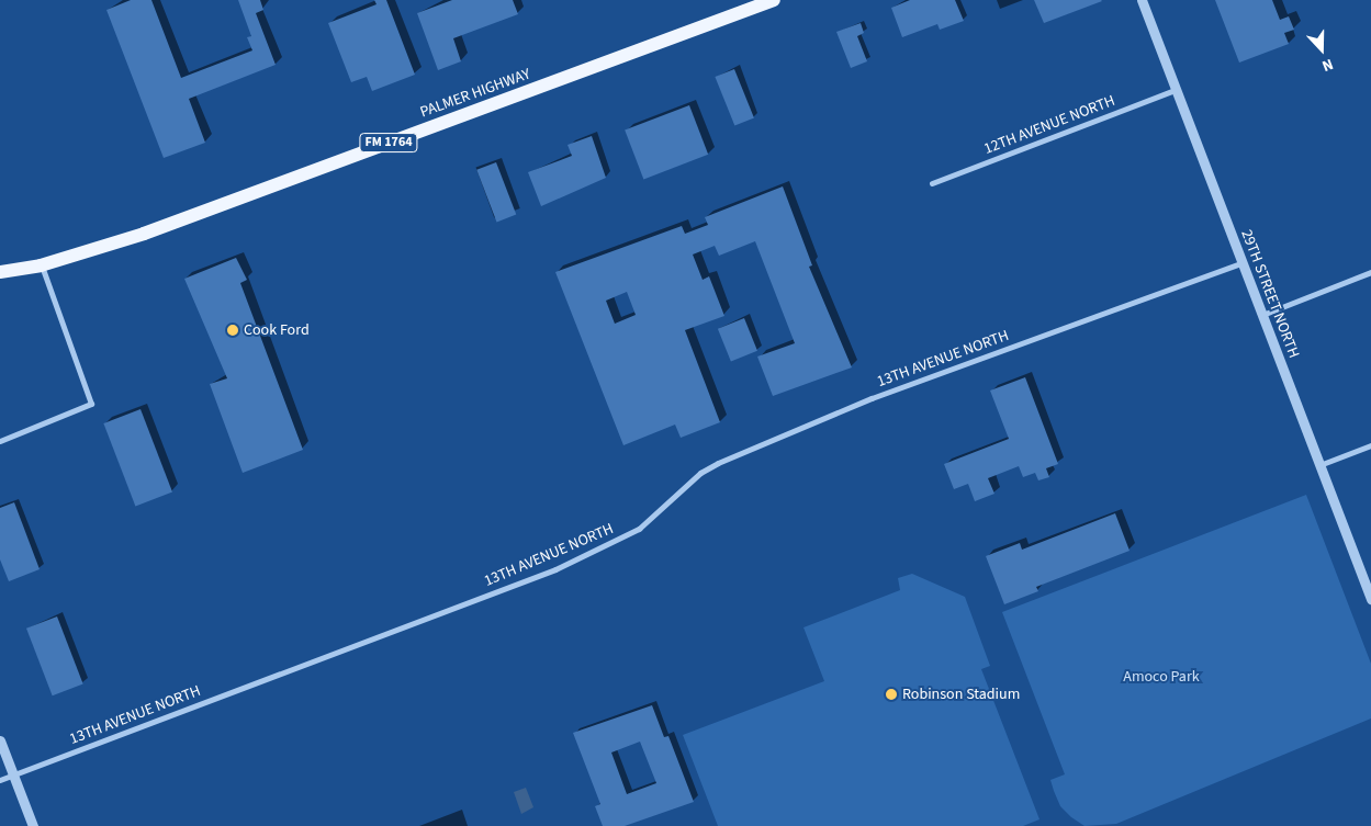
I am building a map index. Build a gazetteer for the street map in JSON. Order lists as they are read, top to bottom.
{
  "streets": {
    "main road": ["PALMER HIGHWAY", "FM 1764"],
    "street": ["12TH AVENUE NORTH", "29TH STREET NORTH", "13TH AVENUE NORTH"]
  },
  "crossings": [
    ["12TH AVENUE NORTH", "29TH STREET NORTH"],
    ["29TH STREET NORTH", "13TH AVENUE NORTH"]
  ],
  "parks": ["Amoco Park"],
  "places": ["Cook Ford", "Robinson Stadium"],
  "north": "bottom"
}
